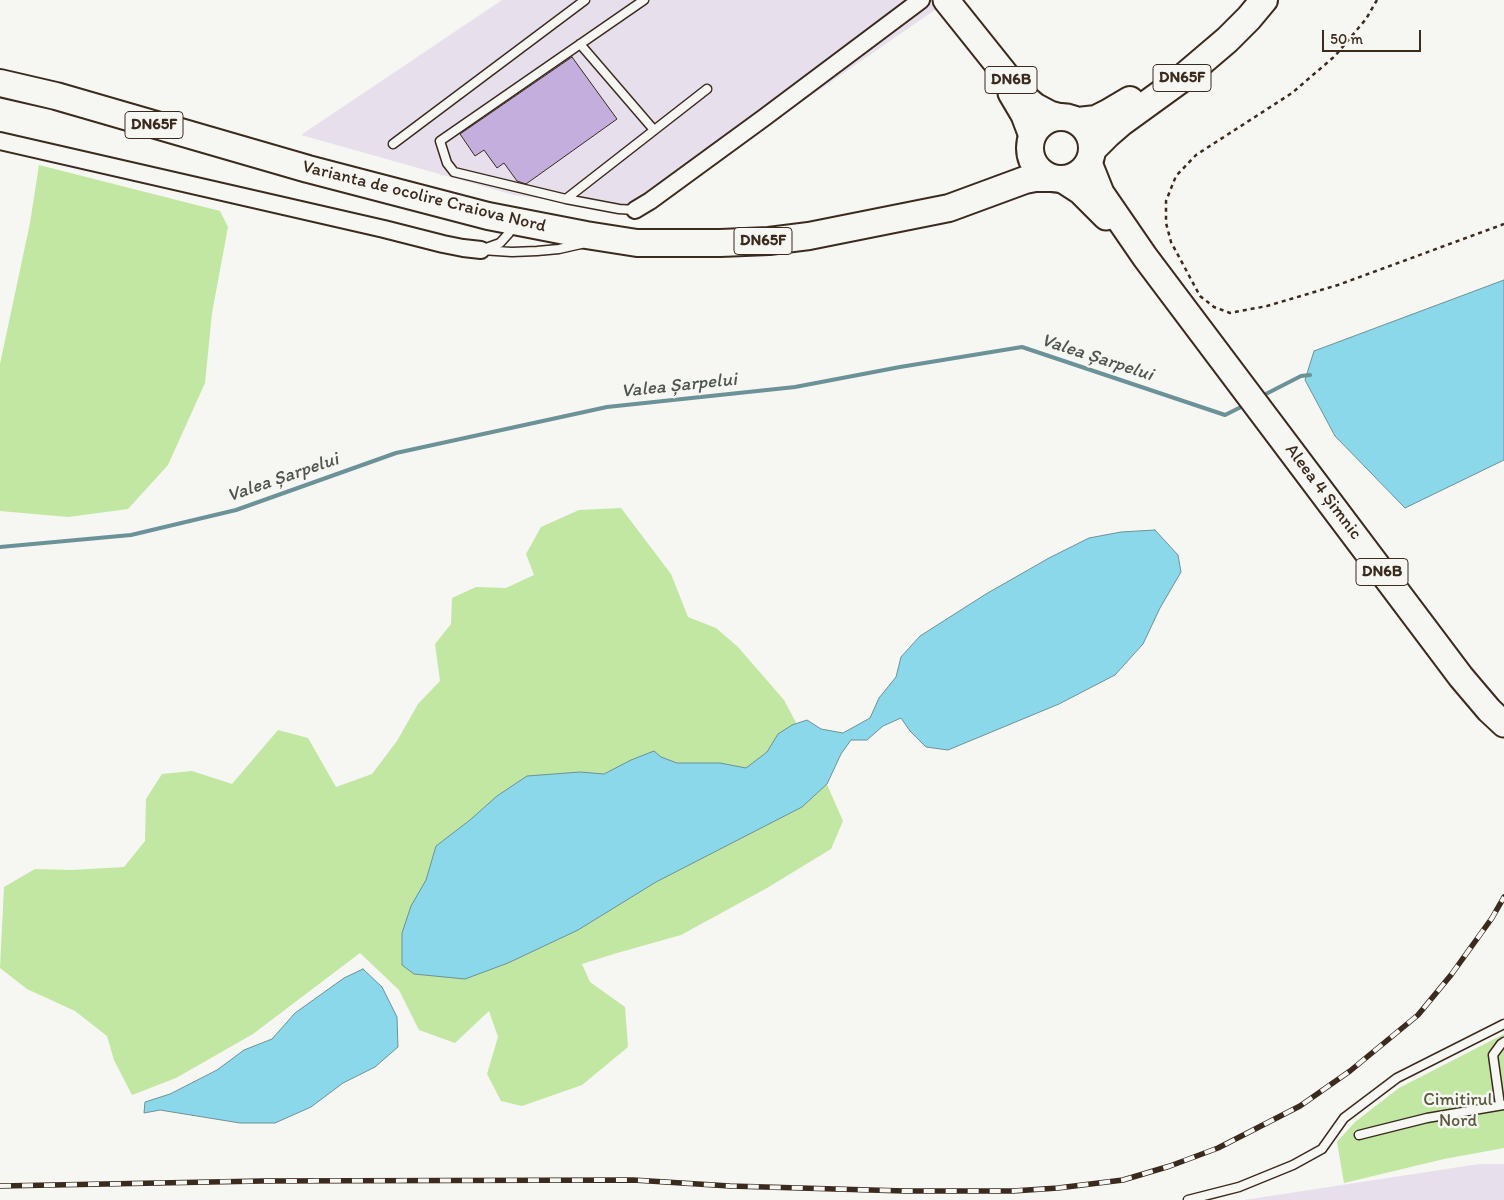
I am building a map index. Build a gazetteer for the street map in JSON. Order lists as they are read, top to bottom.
{
  "streets": {
    "highway": ["DN65F", "DN6B", "Varianta de ocolire Craiova Nord"],
    "main road": ["Aleea 4 Șimnic"]
  },
  "crossings": [
    ["DN65F", "DN6B"],
    ["DN65F", "Varianta de ocolire Craiova Nord"],
    ["DN65F", "Aleea 4 Șimnic"],
    ["DN6B", "Varianta de ocolire Craiova Nord"],
    ["DN6B", "Aleea 4 Șimnic"],
    ["Varianta de ocolire Craiova Nord", "Aleea 4 Șimnic"]
  ],
  "water": ["Valea Șarpelui"],
  "parks": ["Cimitirul Nord"],
  "scale_bar": "50 m"
}
